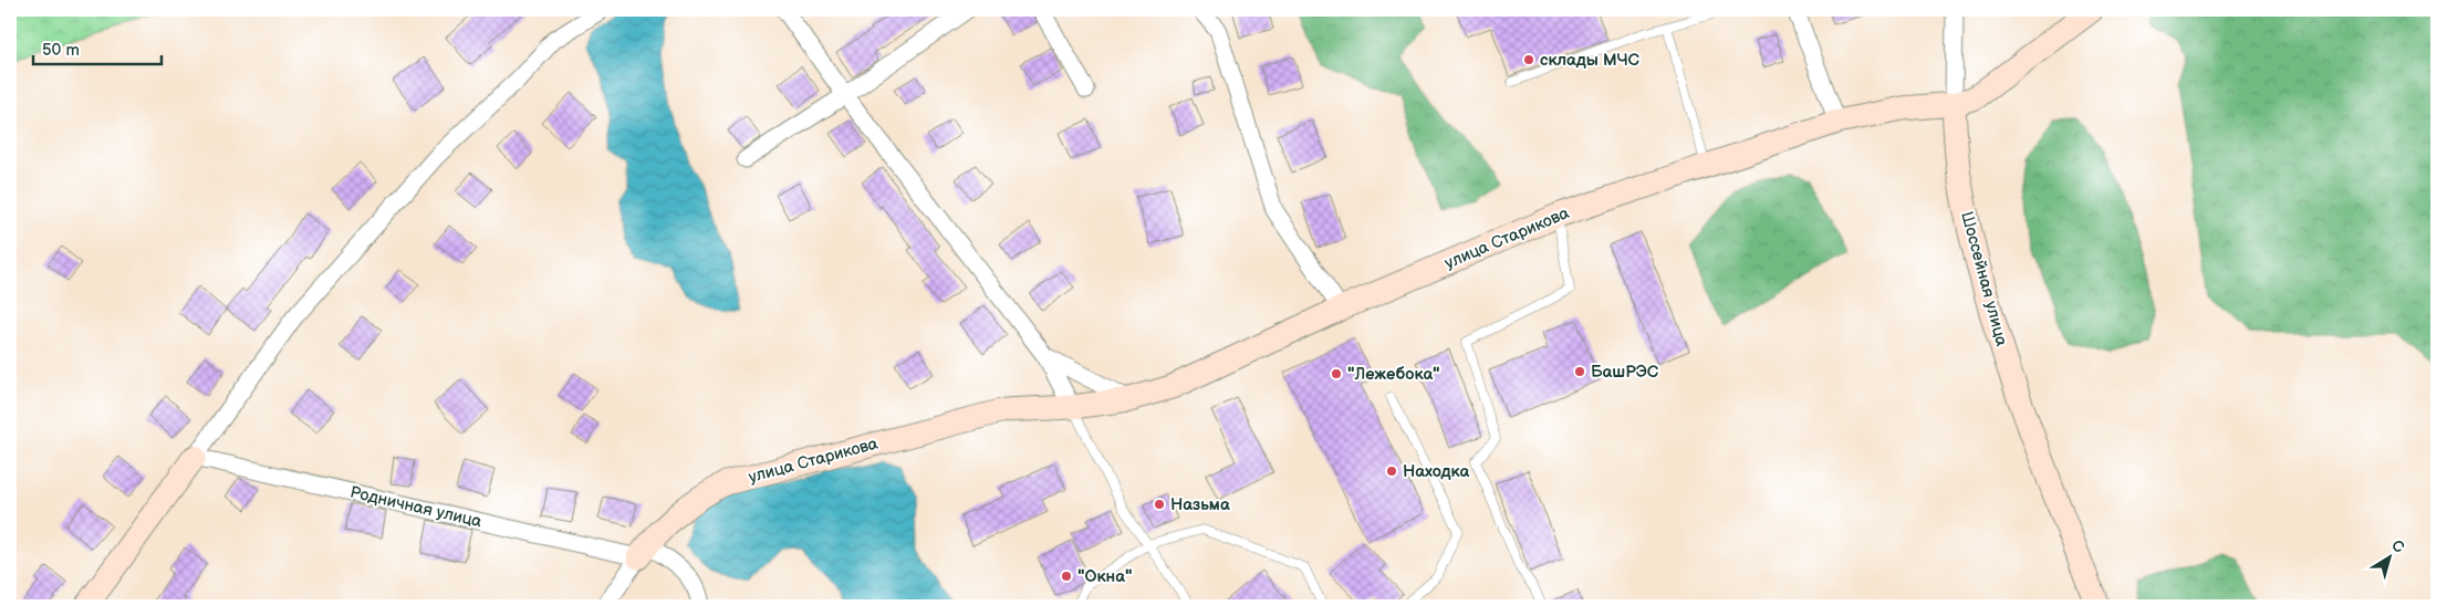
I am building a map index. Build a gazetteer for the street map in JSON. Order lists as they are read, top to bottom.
{
  "streets": {
    "street": ["улица Старикова", "Шоссейная улица", "Родничная улица"]
  },
  "crossings": [
    ["улица Старикова", "Шоссейная улица"],
    ["улица Старикова", "Родничная улица"]
  ],
  "places": [
    "склады МЧС",
    "БашРЭС",
    "\"Лежебока\"",
    "Находка",
    "Назьма",
    "\"Окна\""
  ],
  "scale_bar": "50 m",
  "north": "top right"
}
